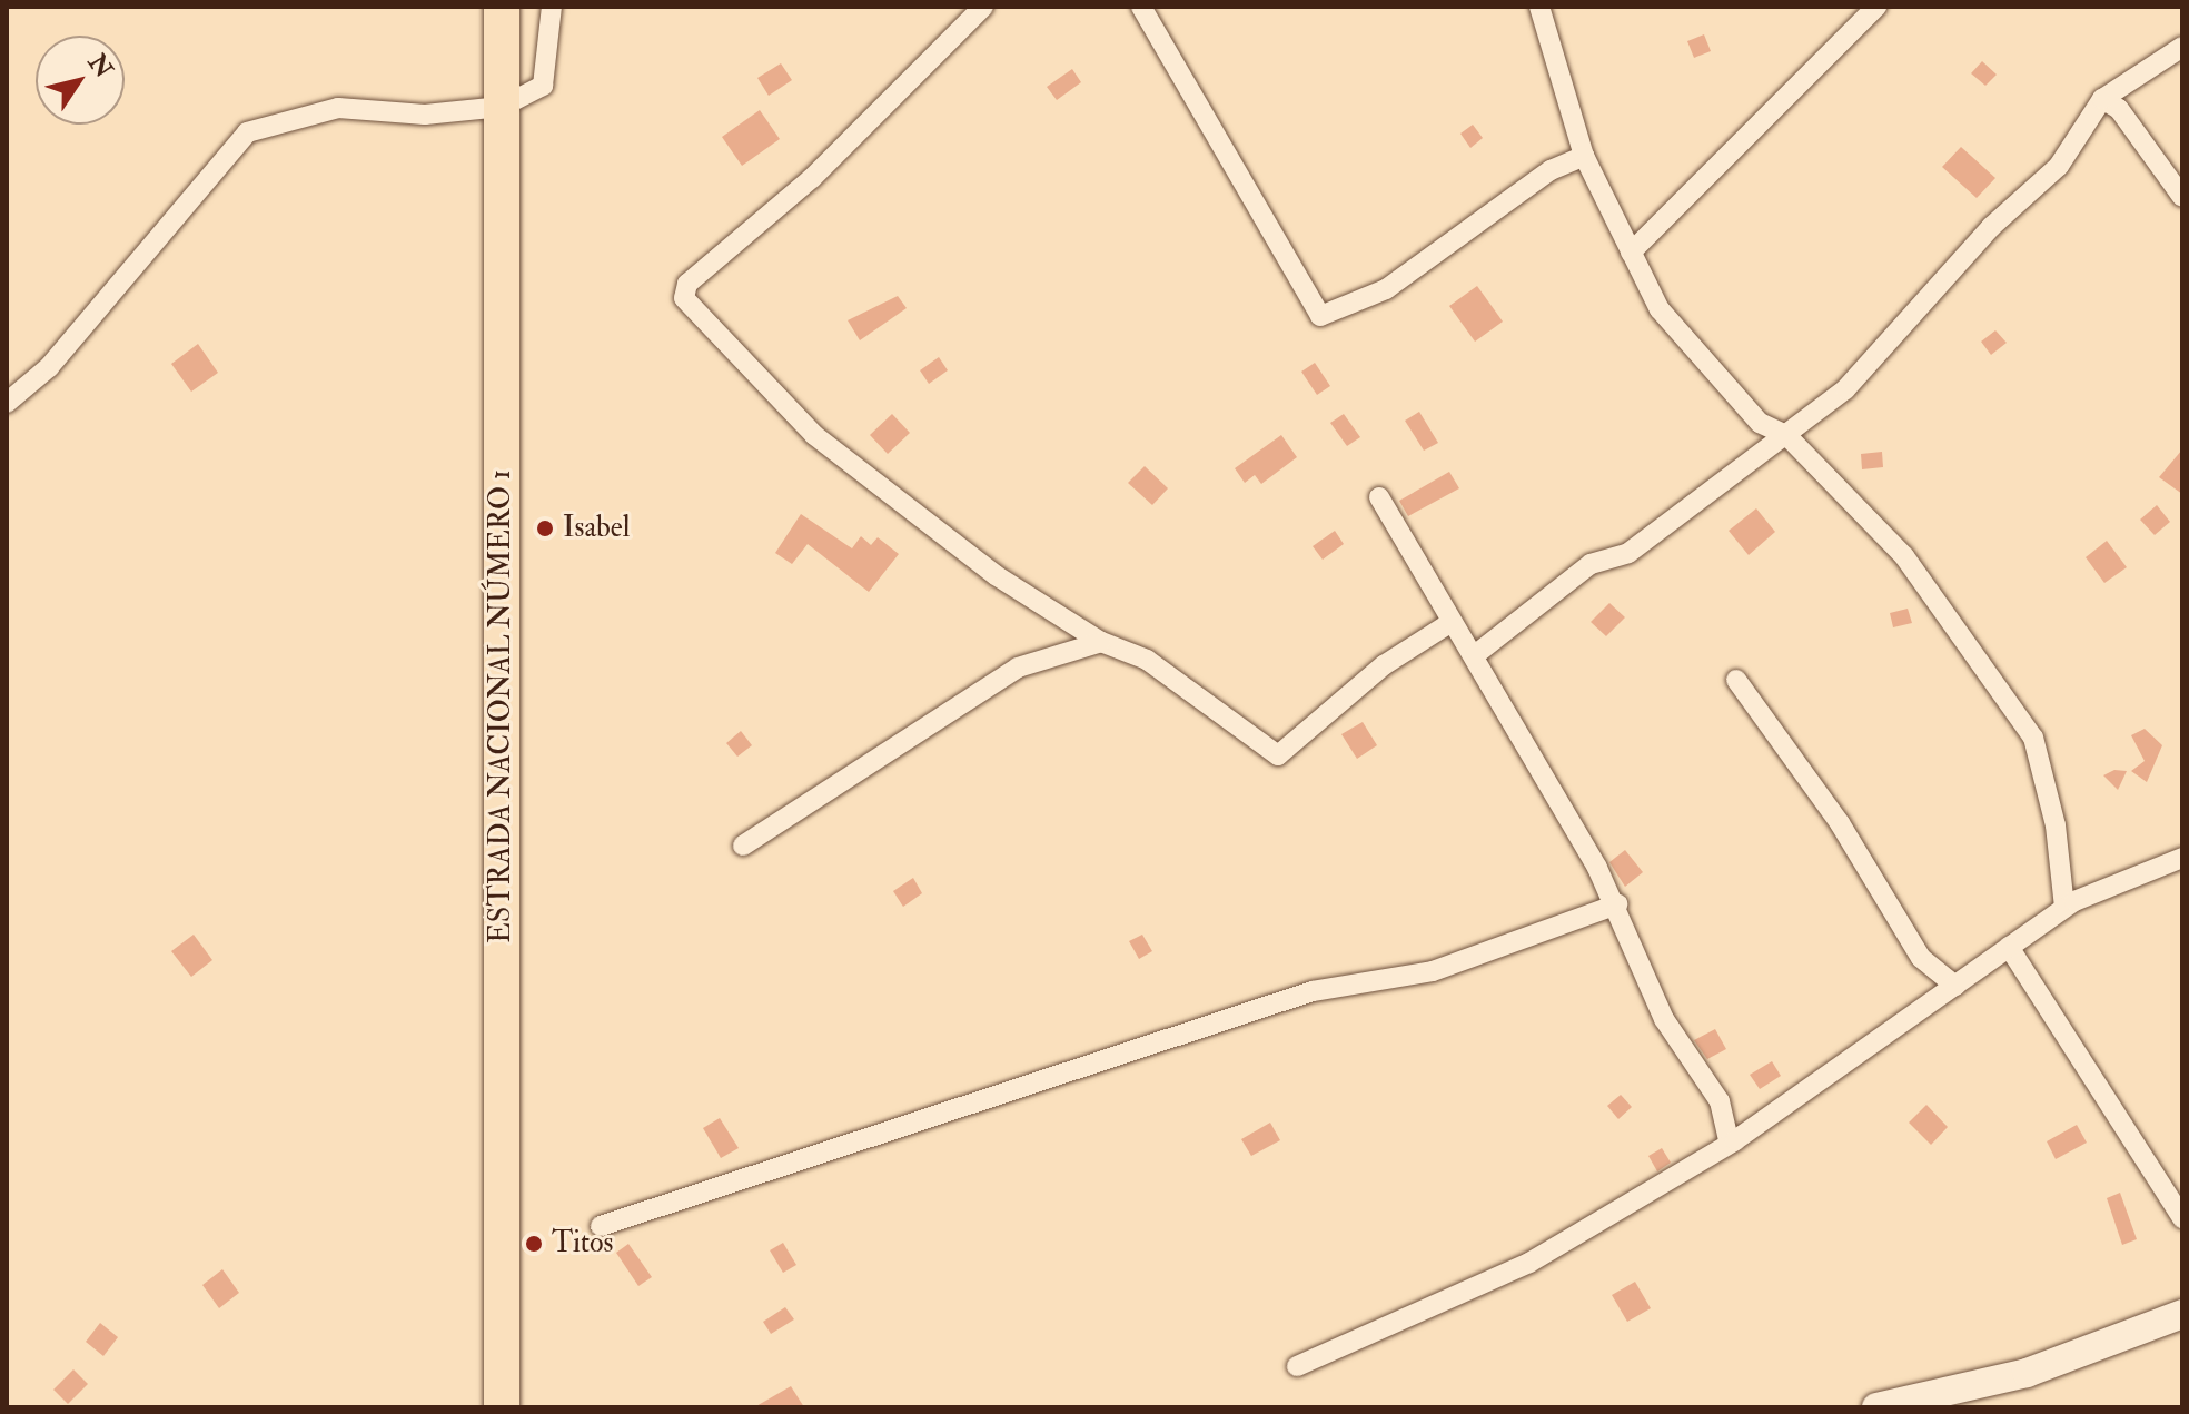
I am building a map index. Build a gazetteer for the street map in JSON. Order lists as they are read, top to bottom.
{
  "streets": {
    "highway": ["ESTRADA NACIONAL NÚMERO 1"]
  },
  "places": ["Isabel", "Titos"],
  "north": "top right"
}
